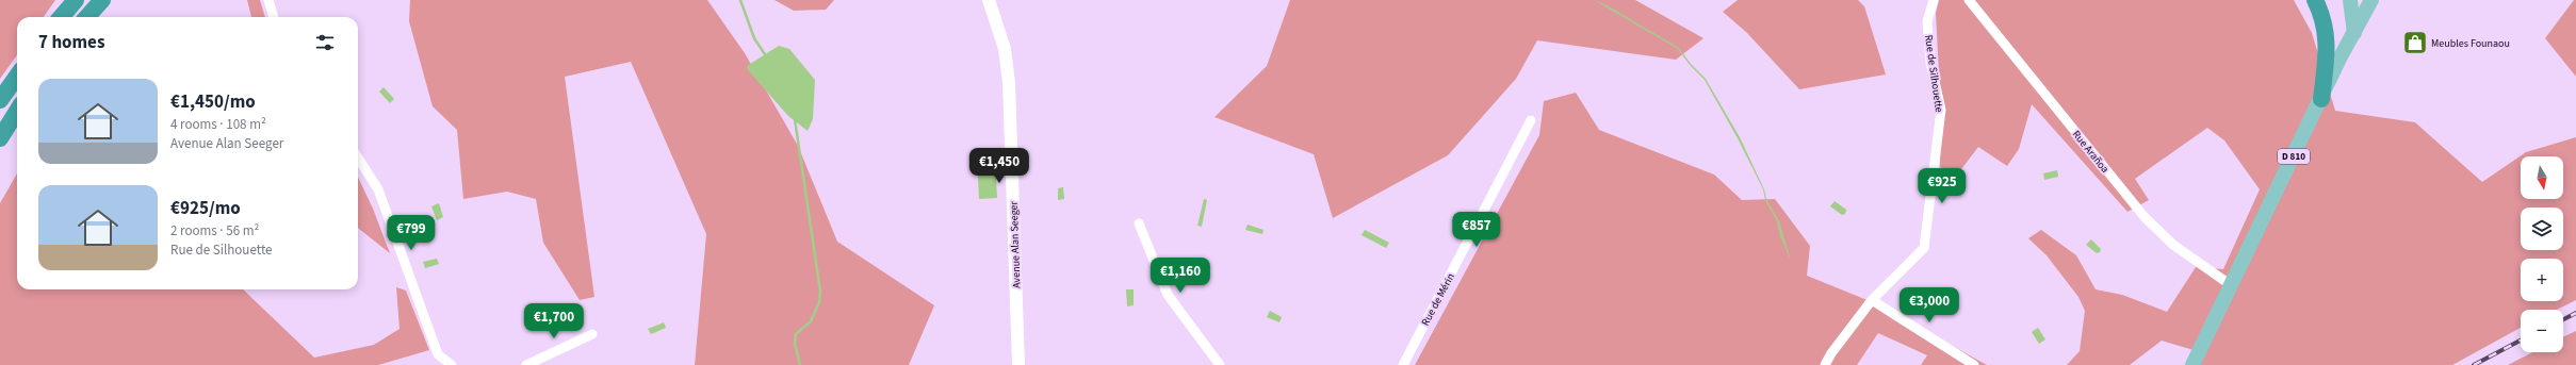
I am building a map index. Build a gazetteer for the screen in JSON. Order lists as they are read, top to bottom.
{
  "streets": {
    "main road": ["D 810", "Avenue Alan Seeger"],
    "street": ["Rue de Silhouette", "Rue Arañoa", "Rue de Mérin"]
  },
  "crossings": [
    ["Rue Arañoa", "D 810"]
  ],
  "places": {
    "shop": ["Meubles Founaou"]
  },
  "north": "bottom",
  "page": {
    "heading": "7 homes",
    "list": [
      {
        "name": "€1,450/mo",
        "note": "4 rooms · 108 m² · Avenue Alan Seeger"
      },
      {
        "name": "€925/mo",
        "note": "2 rooms · 56 m² · Rue de Silhouette"
      }
    ],
    "price": [
      "€1,450",
      "€925",
      "€857",
      "€799",
      "€1,160",
      "€3,000",
      "€1,700"
    ],
    "map_buttons": ["+", "−"]
  }
}
